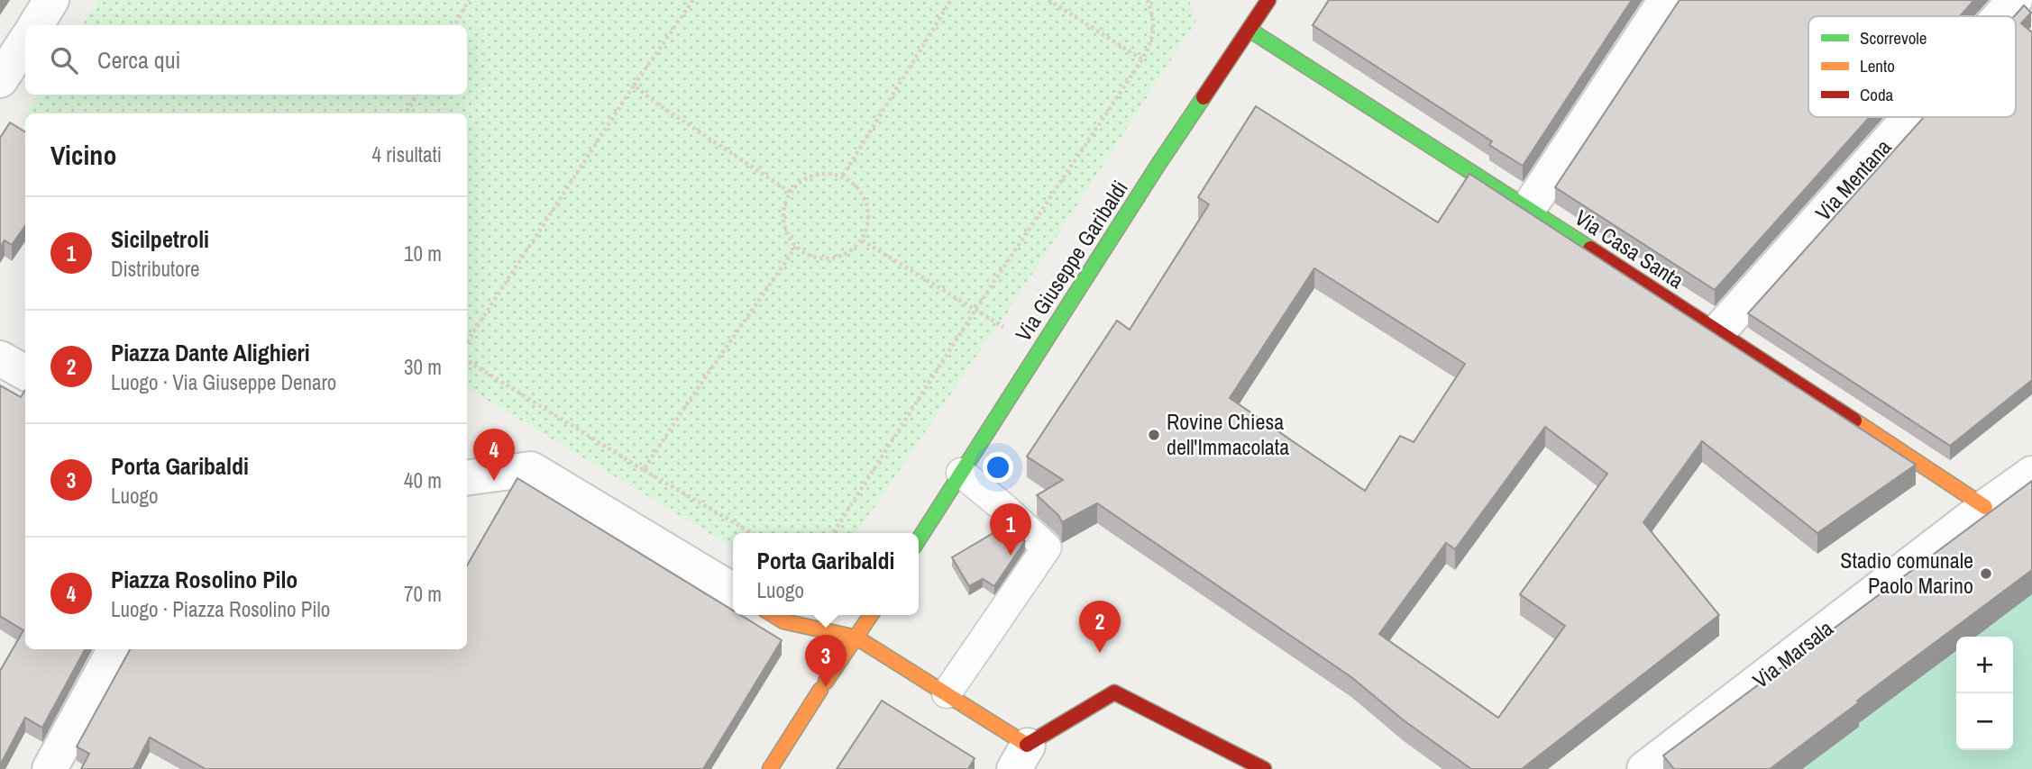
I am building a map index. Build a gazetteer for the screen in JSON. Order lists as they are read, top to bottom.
{
  "streets": {
    "street": [
      "Via Mentana",
      "Via Casa Santa",
      "Via Giuseppe Garibaldi",
      "Via Marsala"
    ]
  },
  "crossings": [
    ["Via Mentana", "Via Casa Santa"],
    ["Via Casa Santa", "Via Giuseppe Garibaldi"],
    ["Via Casa Santa", "Via Marsala"]
  ],
  "places": ["Rovine Chiesa dell'Immacolata", "Stadio comunale Paolo Marino"],
  "legend": ["Scorrevole", "Lento", "Coda"],
  "page": {
    "search": "Cerca qui",
    "heading": ["Vicino", "4 risultati"],
    "list": [
      {
        "mark": "1",
        "name": "Sicilpetroli",
        "note": "Distributore",
        "value": "10 m"
      },
      {
        "mark": "2",
        "name": "Piazza Dante Alighieri",
        "note": "Luogo · Via Giuseppe Denaro",
        "value": "30 m"
      },
      {
        "mark": "3",
        "name": "Porta Garibaldi",
        "note": "Luogo",
        "value": "40 m"
      },
      {
        "mark": "4",
        "name": "Piazza Rosolino Pilo",
        "note": "Luogo · Piazza Rosolino Pilo",
        "value": "70 m"
      }
    ],
    "pins": [
      "4",
      "1",
      "2",
      "3"
    ],
    "popup": ["Porta Garibaldi", "Luogo"],
    "map_buttons": ["+", "−"]
  }
}
